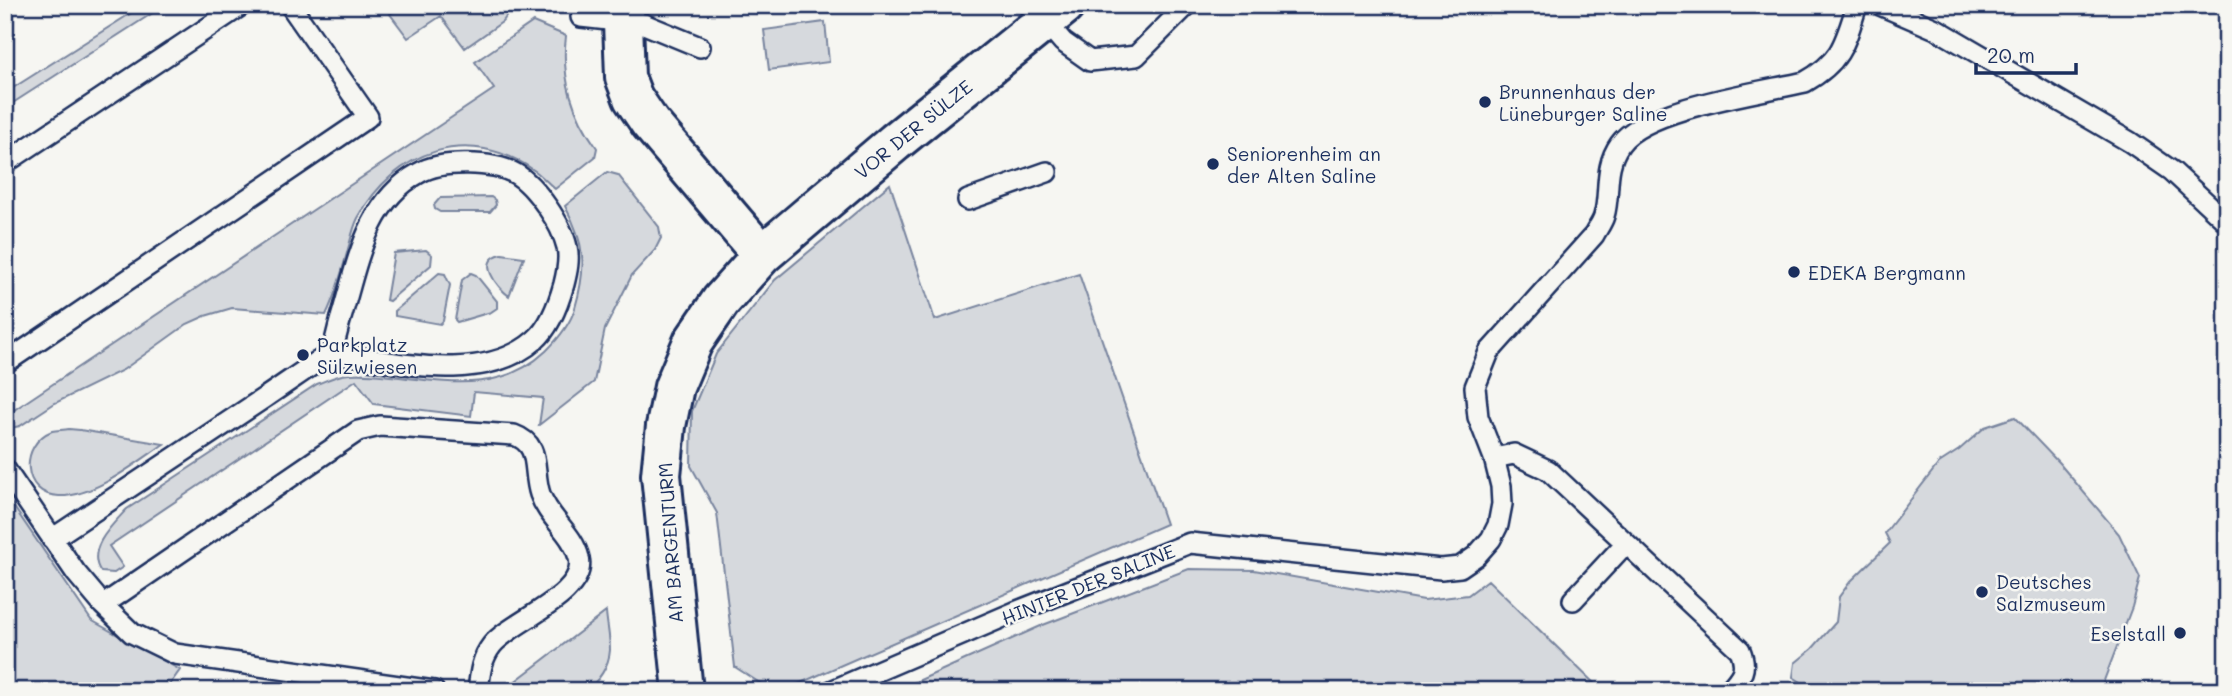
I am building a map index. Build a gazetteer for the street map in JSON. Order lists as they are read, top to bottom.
{
  "streets": {
    "street": ["VOR DER SÜLZE", "AM BARGENTURM"],
    "lane": ["HINTER DER SALINE"]
  },
  "crossings": [
    ["VOR DER SÜLZE", "AM BARGENTURM"]
  ],
  "places": [
    "Brunnenhaus der Lüneburger Saline",
    "Seniorenheim an der Alten Saline",
    "EDEKA Bergmann",
    "Parkplatz Sülzwiesen",
    "Deutsches Salzmuseum",
    "Eselstall"
  ],
  "scale_bar": "20 m"
}
